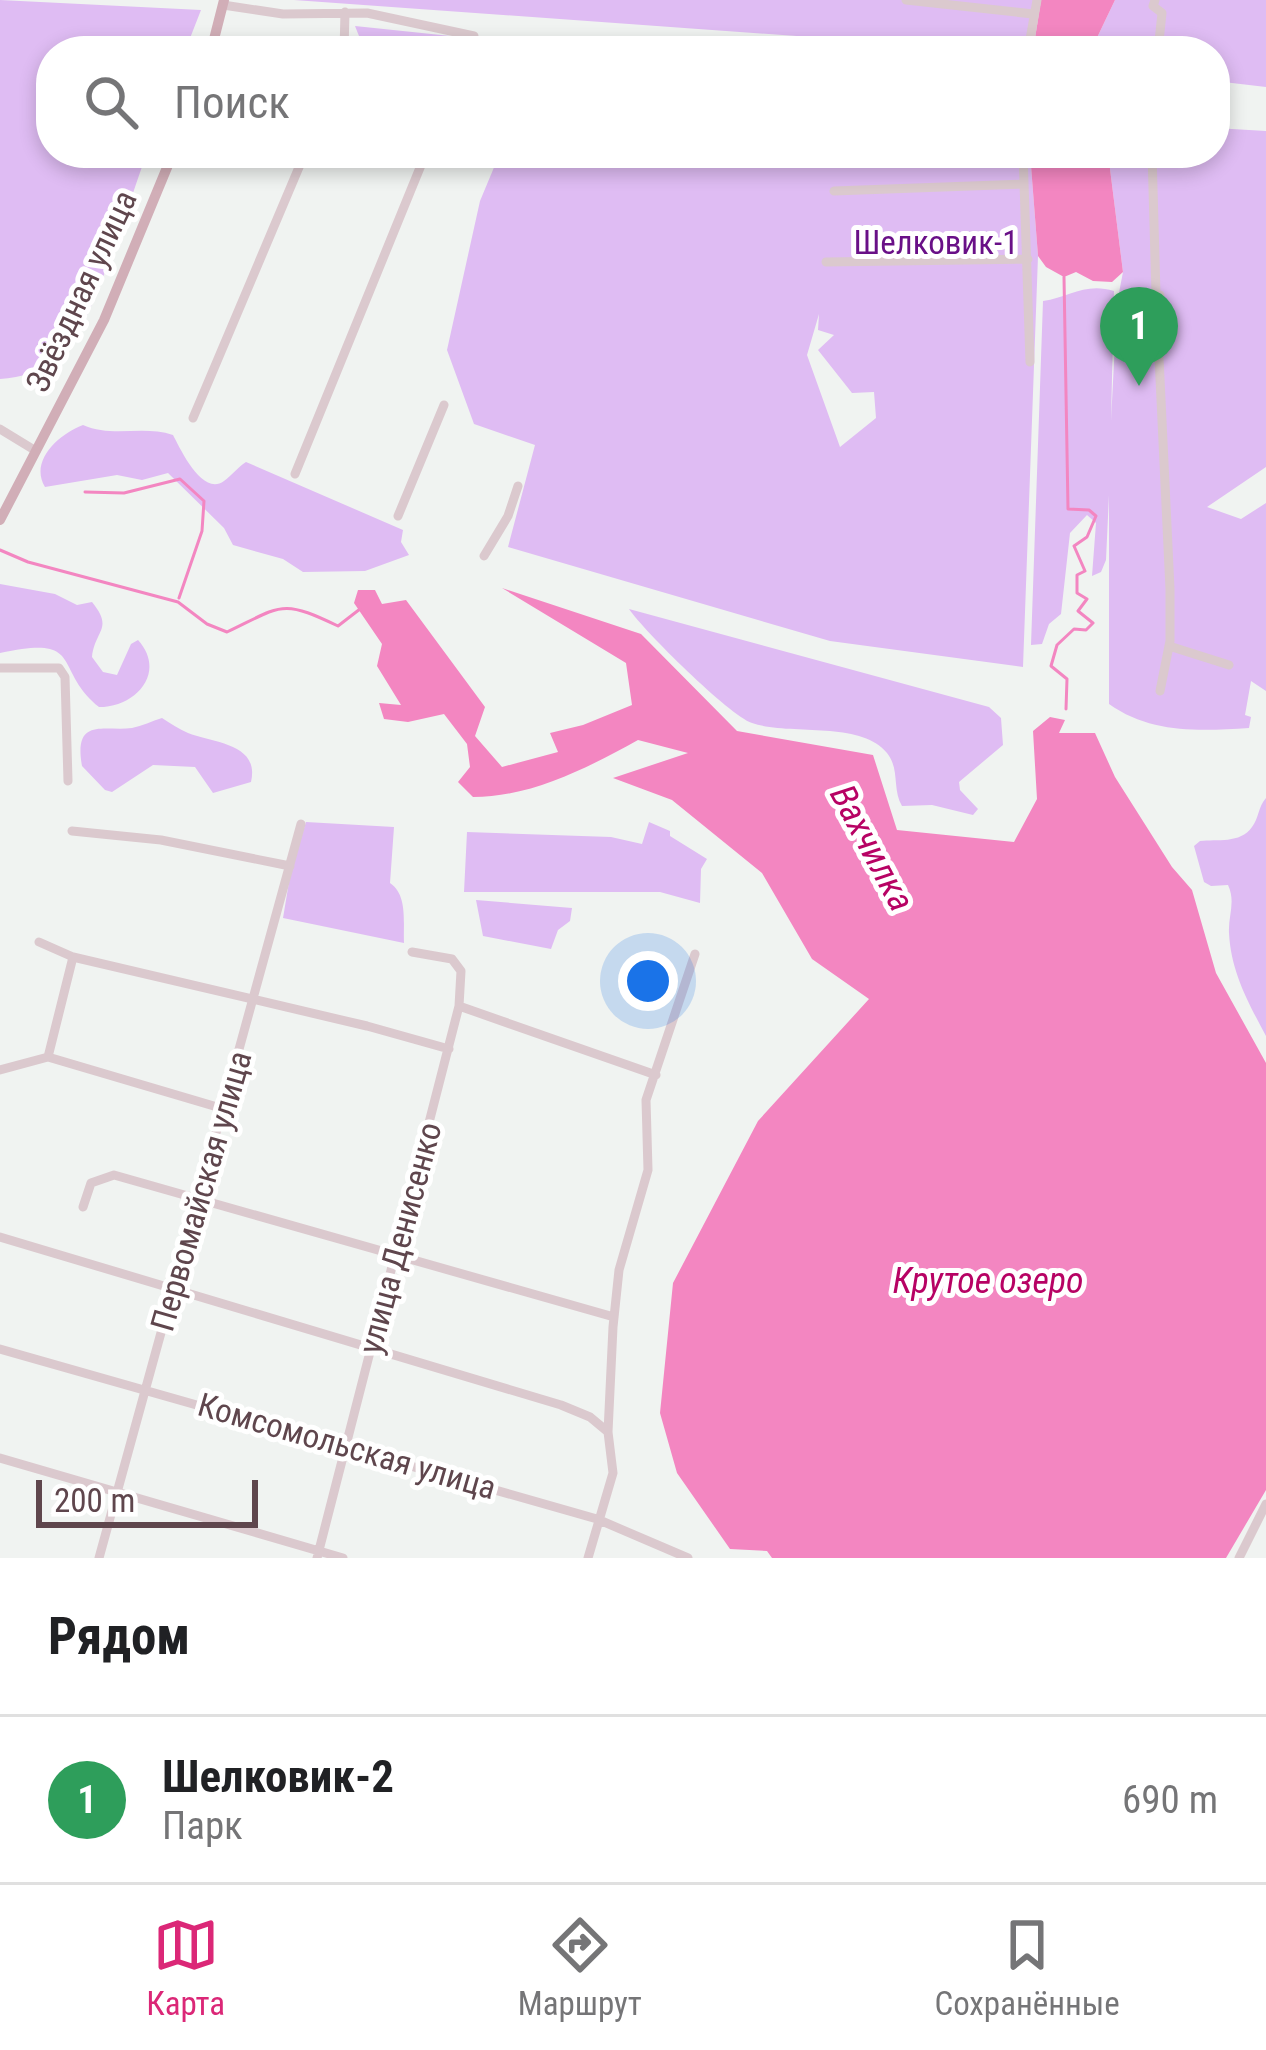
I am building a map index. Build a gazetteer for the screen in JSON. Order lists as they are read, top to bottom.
{
  "streets": {
    "main road": ["Звёздная улица"],
    "street": ["Первомайская улица", "улица Денисенко", "Комсомольская улица"]
  },
  "crossings": [
    ["Первомайская улица", "Комсомольская улица"],
    ["улица Денисенко", "Комсомольская улица"]
  ],
  "water": ["Вахчилка", "Крутое озеро"],
  "parks": ["Шелковик-1"],
  "scale_bar": "200 m",
  "page": {
    "search": "Поиск",
    "pins": "1",
    "scale": "200 m",
    "heading": "Рядом",
    "list": [
      {
        "mark": "1",
        "name": "Шелковик-2",
        "note": "Парк",
        "value": "690 m"
      }
    ],
    "nav": ["Карта", "Маршрут", "Сохранённые"]
  }
}
